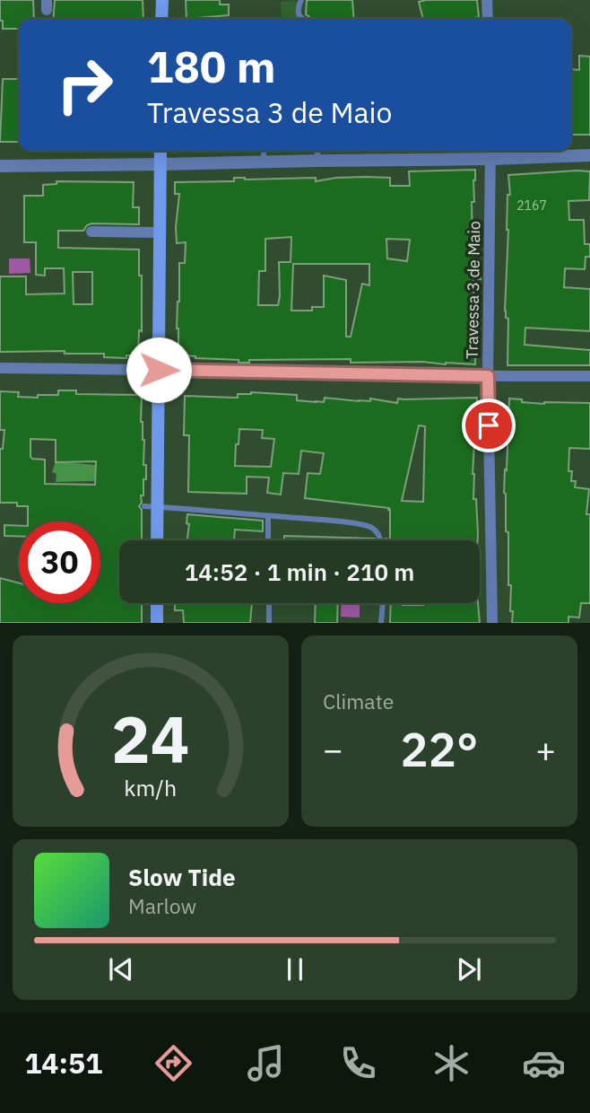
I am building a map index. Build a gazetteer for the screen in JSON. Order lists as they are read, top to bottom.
{
  "streets": {
    "street": ["Travessa 3 de Maio"]
  },
  "house_numbers": ["2167"],
  "page": {
    "turn": ["180 m", "Travessa 3 de Maio"],
    "limit": "30",
    "trip": "14:52 · 1 min · 210 m",
    "tile": "Climate",
    "heat": ["−", "22°", "+"],
    "song": ["Slow Tide", "Marlow"],
    "tabs": "14:51",
    "gauge": ["24", "km/h"]
  }
}
